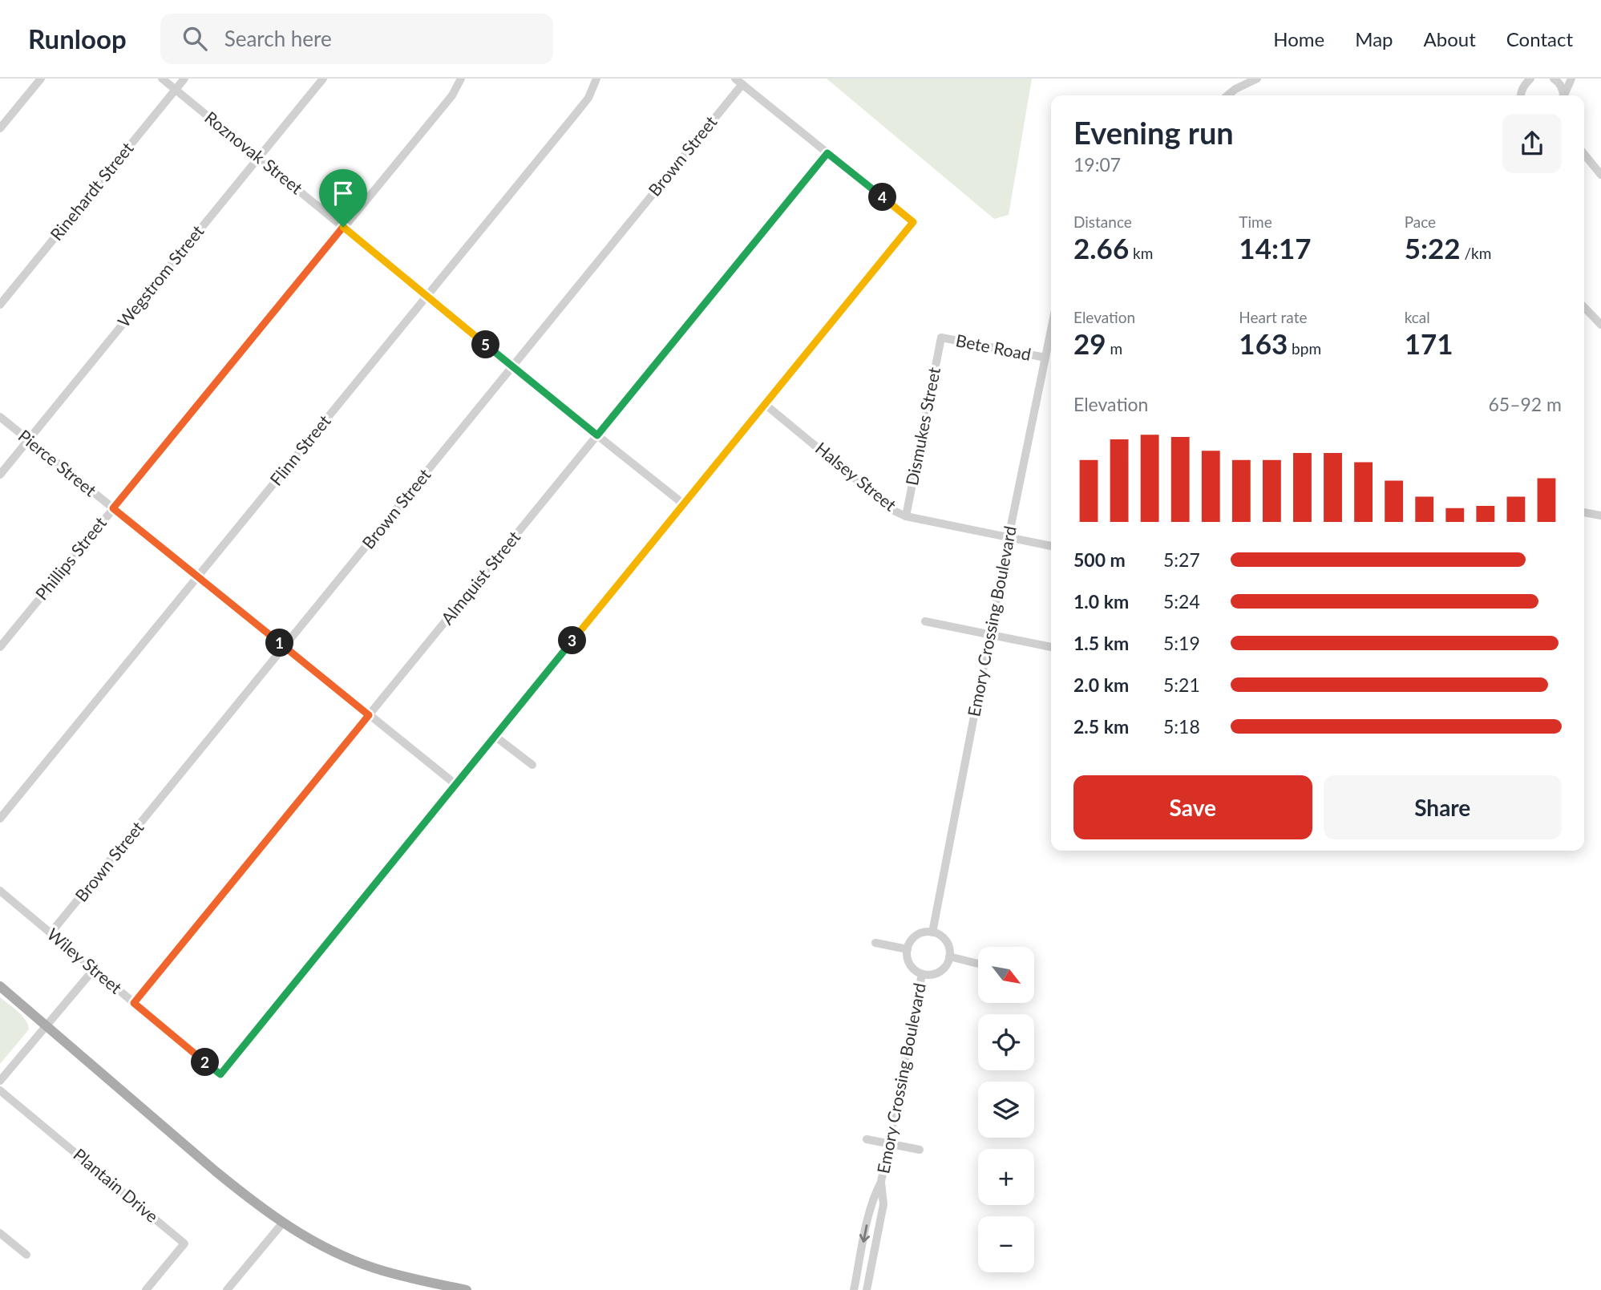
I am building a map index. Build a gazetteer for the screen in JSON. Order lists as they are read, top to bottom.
{
  "streets": {
    "street": [
      "Roznovak Street",
      "Brown Street",
      "Rinehardt Street",
      "Wegstrom Street",
      "Bete Road",
      "Dismukes Street",
      "Flinn Street",
      "Pierce Street",
      "Halsey Street",
      "Phillips Street",
      "Almquist Street",
      "Emory Crossing Boulevard",
      "Wiley Street",
      "Plantain Drive"
    ]
  },
  "crossings": [
    ["Roznovak Street", "Brown Street"],
    ["Roznovak Street", "Rinehardt Street"],
    ["Roznovak Street", "Wegstrom Street"],
    ["Roznovak Street", "Flinn Street"],
    ["Roznovak Street", "Phillips Street"],
    ["Roznovak Street", "Almquist Street"],
    ["Brown Street", "Pierce Street"],
    ["Brown Street", "Wiley Street"],
    ["Wegstrom Street", "Pierce Street"],
    ["Bete Road", "Dismukes Street"],
    ["Bete Road", "Emory Crossing Boulevard"],
    ["Dismukes Street", "Halsey Street"],
    ["Flinn Street", "Pierce Street"],
    ["Pierce Street", "Phillips Street"],
    ["Pierce Street", "Almquist Street"],
    ["Pierce Street", "Wiley Street"],
    ["Halsey Street", "Emory Crossing Boulevard"],
    ["Almquist Street", "Wiley Street"]
  ],
  "north": "bottom right",
  "page": {
    "header": "Runloop",
    "search": "Search here",
    "nav": [
      "Home",
      "Map",
      "About",
      "Contact"
    ],
    "heading": ["Evening run", "19:07"],
    "pins": [
      "4",
      "5",
      "3",
      "1",
      "2"
    ],
    "stats": [
      ["Distance", "2.66 km"],
      ["Time", "14:17"],
      ["Pace", "5:22 /km"],
      ["Elevation", "29 m"],
      ["Heart rate", "163 bpm"],
      ["kcal", "171"]
    ],
    "chart": ["Elevation", "65–92 m"],
    "list": [
      {
        "name": "500 m",
        "note": "5:27"
      },
      {
        "name": "1.0 km",
        "note": "5:24"
      },
      {
        "name": "1.5 km",
        "note": "5:19"
      },
      {
        "name": "2.0 km",
        "note": "5:21"
      },
      {
        "name": "2.5 km",
        "note": "5:18"
      }
    ],
    "buttons": ["Save", "Share"],
    "map_buttons": ["+", "−"]
  }
}
